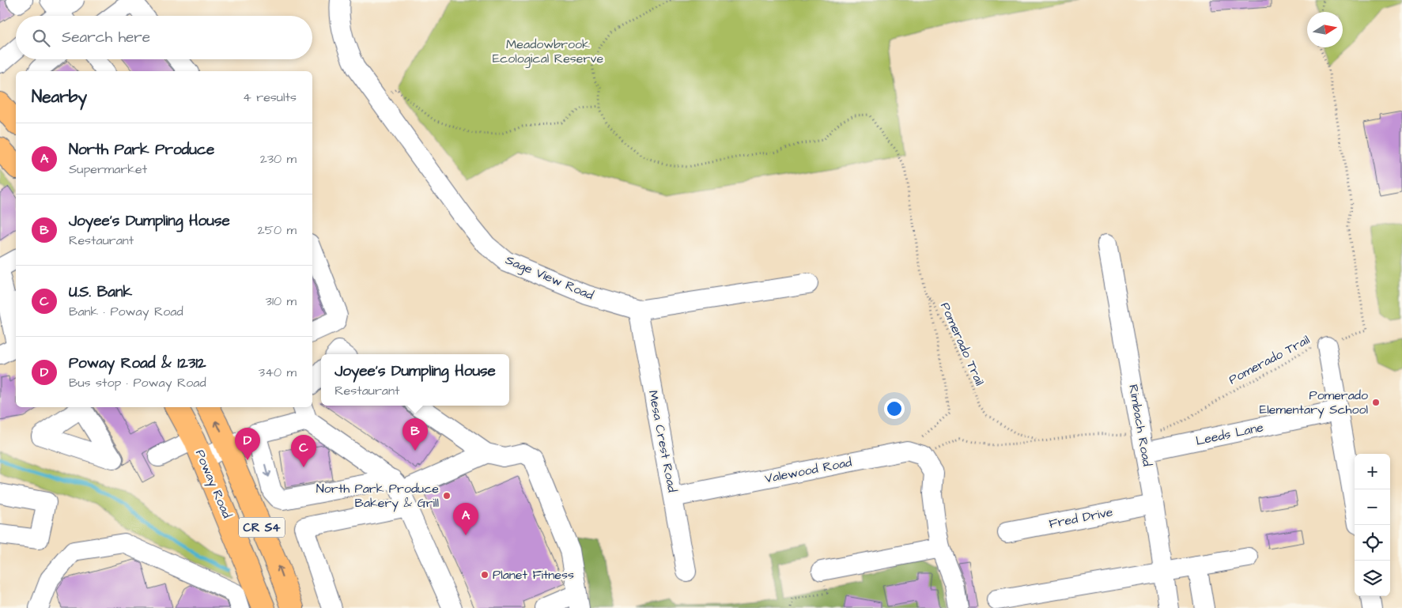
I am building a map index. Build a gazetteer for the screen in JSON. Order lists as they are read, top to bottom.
{
  "streets": {
    "main road": ["Poway Road", "CR S4"],
    "street": [
      "Sage View Road",
      "Rimbach Road",
      "Leeds Lane",
      "Mesa Crest Road",
      "Valewood Road",
      "Fred Drive"
    ],
    "path": ["Pomerado Trail"]
  },
  "crossings": [
    ["Sage View Road", "Mesa Crest Road"],
    ["Pomerado Trail", "Rimbach Road"],
    ["Pomerado Trail", "Leeds Lane"],
    ["Pomerado Trail", "Valewood Road"],
    ["Rimbach Road", "Leeds Lane"],
    ["Rimbach Road", "Fred Drive"],
    ["Mesa Crest Road", "Valewood Road"]
  ],
  "parks": ["Meadowbrook Ecological Reserve"],
  "places": ["Pomerado Elementary School", "North Park Produce Bakery & Grill", "Planet Fitness"],
  "north": "right",
  "page": {
    "search": "Search here",
    "heading": ["Nearby", "4 results"],
    "list": [
      {
        "mark": "A",
        "name": "North Park Produce",
        "note": "Supermarket",
        "value": "230 m"
      },
      {
        "mark": "B",
        "name": "Joyee's Dumpling House",
        "note": "Restaurant",
        "value": "250 m"
      },
      {
        "mark": "C",
        "name": "U.S. Bank",
        "note": "Bank · Poway Road",
        "value": "310 m"
      },
      {
        "mark": "D",
        "name": "Poway Road & 12312",
        "note": "Bus stop · Poway Road",
        "value": "340 m"
      }
    ],
    "popup": ["Joyee's Dumpling House", "Restaurant"],
    "pins": [
      "B",
      "D",
      "C",
      "A"
    ],
    "map_buttons": ["+", "−"]
  }
}
